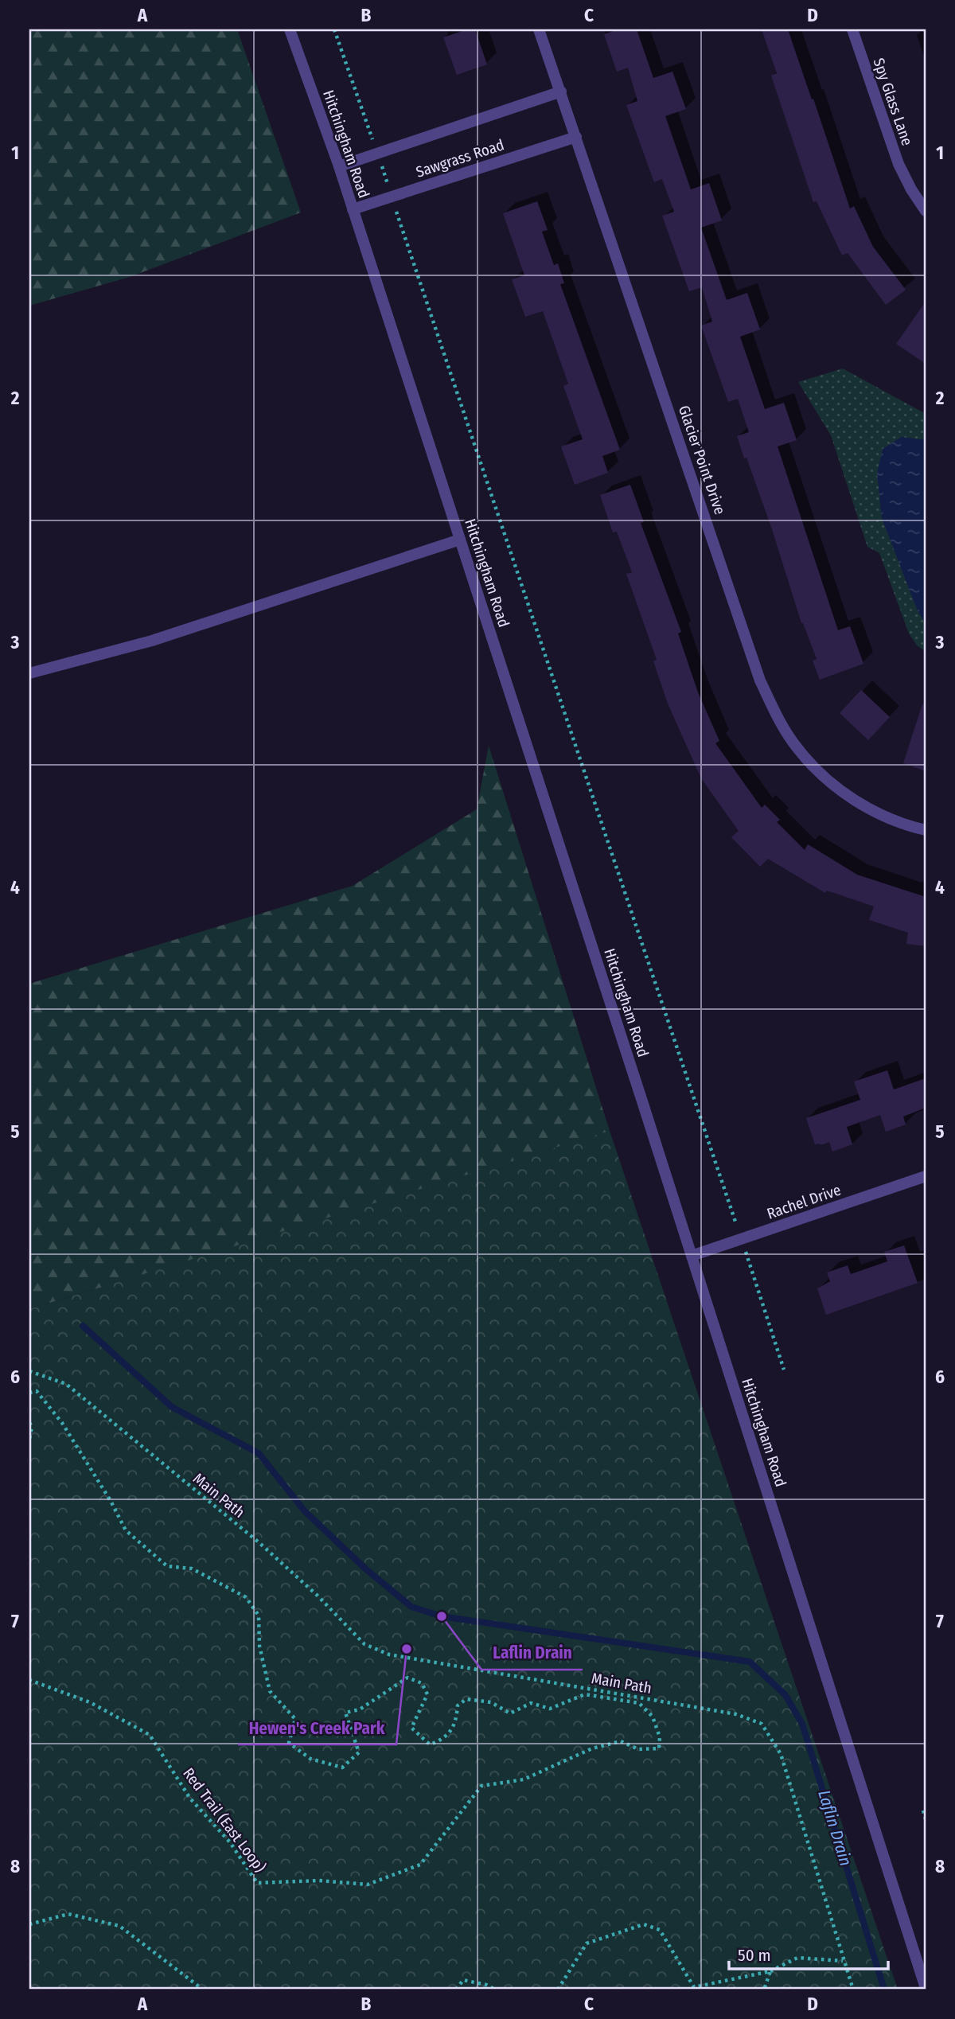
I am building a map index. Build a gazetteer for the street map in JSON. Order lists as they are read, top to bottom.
{
  "streets": {
    "street": [
      "Spy Glass Lane",
      "Hitchingham Road",
      "Sawgrass Road",
      "Glacier Point Drive",
      "Rachel Drive"
    ],
    "path": ["Main Path", "Red Trail (East Loop)"]
  },
  "crossings": [
    ["Hitchingham Road", "Sawgrass Road"],
    ["Hitchingham Road", "Rachel Drive"],
    ["Sawgrass Road", "Glacier Point Drive"]
  ],
  "water": ["Laflin Drain"],
  "places": ["Laflin Drain", "Hewen's Creek Park"],
  "scale_bar": "50 m",
  "grid": {
    "columns": [
      "A",
      "B",
      "C",
      "D"
    ],
    "rows": [
      "1",
      "2",
      "3",
      "4",
      "5",
      "6",
      "7",
      "8"
    ]
  }
}
